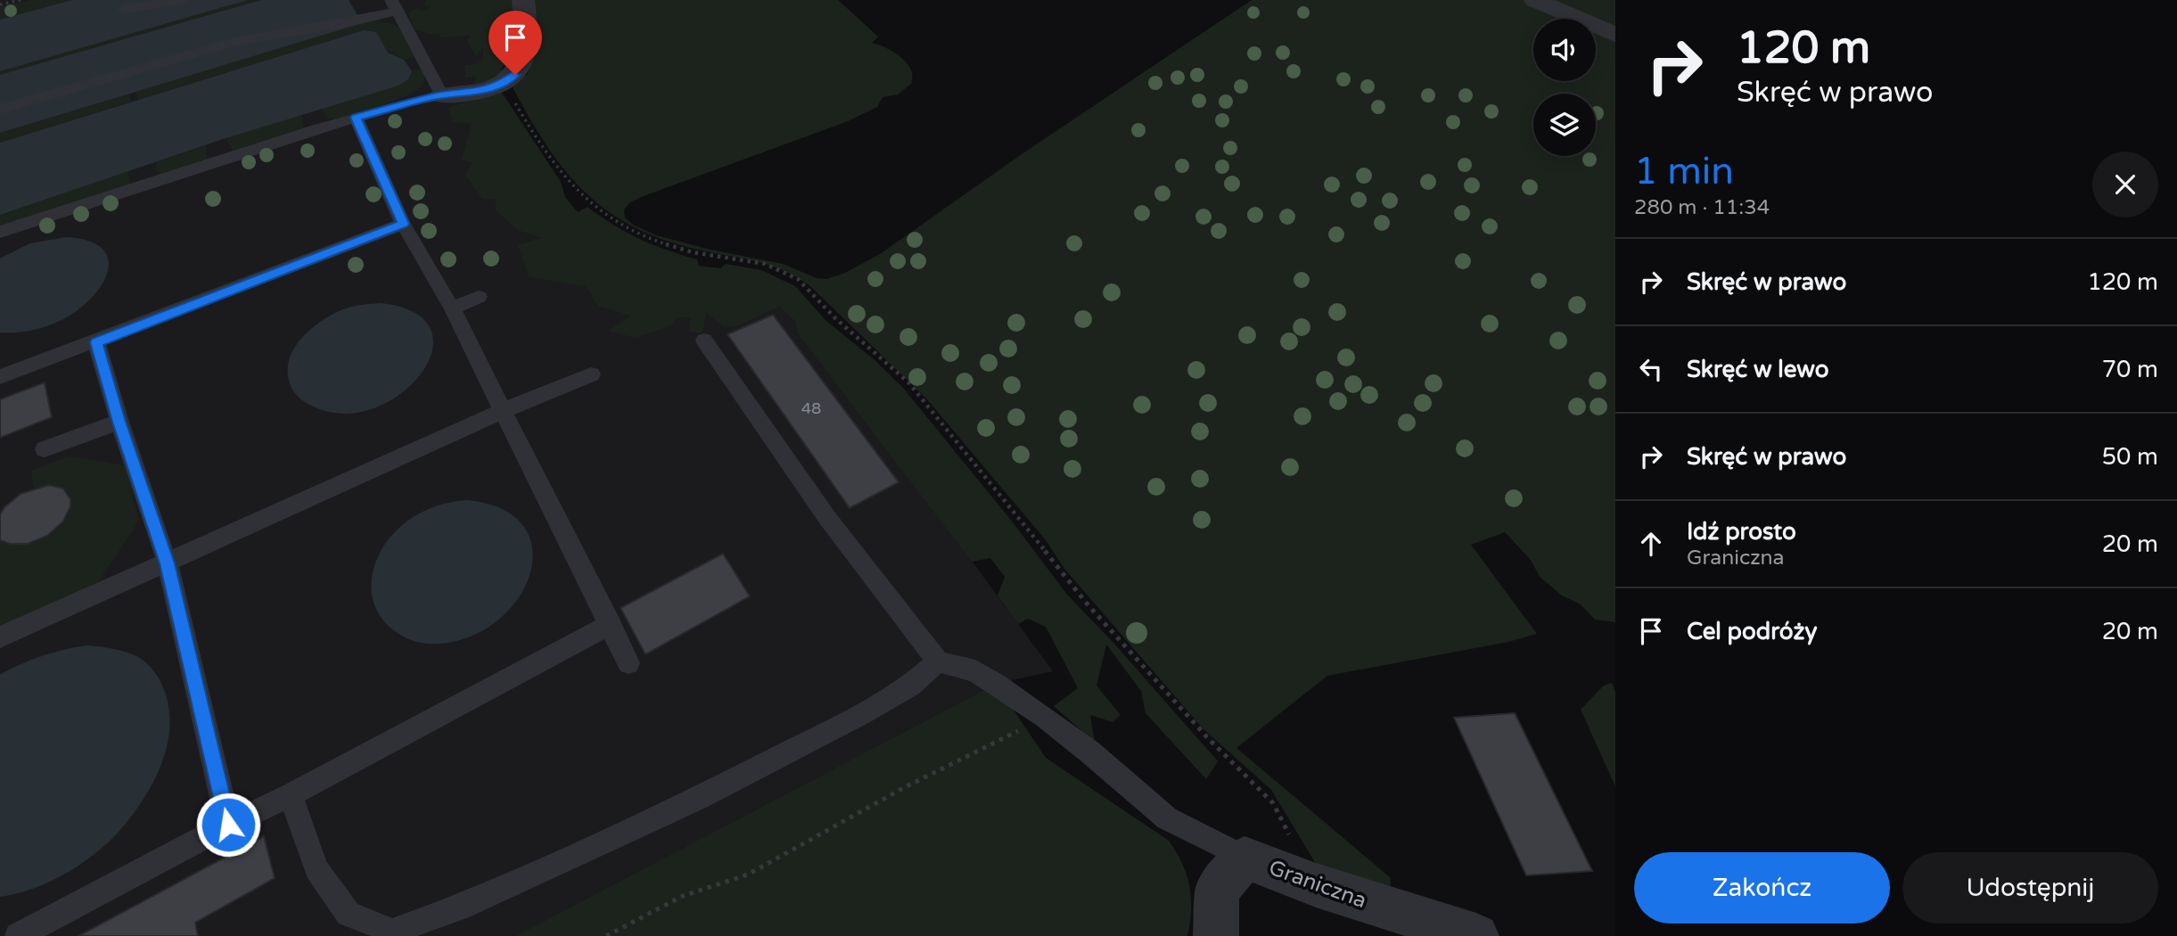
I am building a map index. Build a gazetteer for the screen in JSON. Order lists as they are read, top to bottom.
{
  "streets": {
    "street": ["Graniczna"]
  },
  "house_numbers": ["48"],
  "page": {
    "turn": ["120 m", "Skręć w prawo"],
    "heading": ["1 min", "280 m · 11:34"],
    "list": [
      {
        "name": "Skręć w prawo",
        "value": "120 m"
      },
      {
        "name": "Skręć w lewo",
        "value": "70 m"
      },
      {
        "name": "Skręć w prawo",
        "value": "50 m"
      },
      {
        "name": "Idź prosto",
        "note": "Graniczna",
        "value": "20 m"
      },
      {
        "name": "Cel podróży",
        "value": "20 m"
      }
    ],
    "buttons": ["Zakończ", "Udostępnij"]
  }
}
